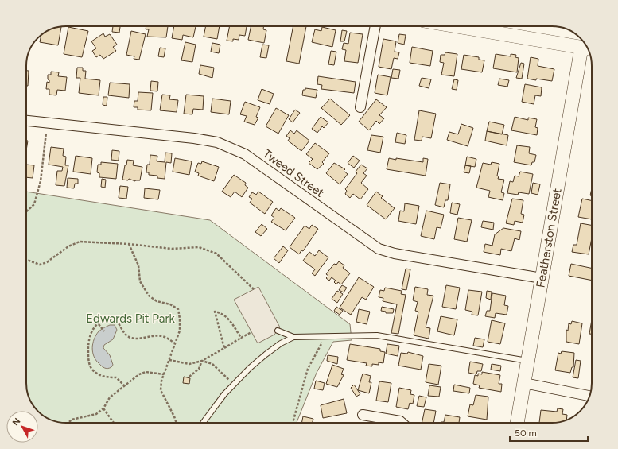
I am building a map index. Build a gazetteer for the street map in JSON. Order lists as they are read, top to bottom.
{
  "streets": {
    "main road": ["Featherston Street"],
    "street": ["Tweed Street"]
  },
  "crossings": [
    ["Tweed Street", "Featherston Street"]
  ],
  "parks": ["Edwards Pit Park"],
  "scale_bar": "50 m",
  "north": "top left"
}
